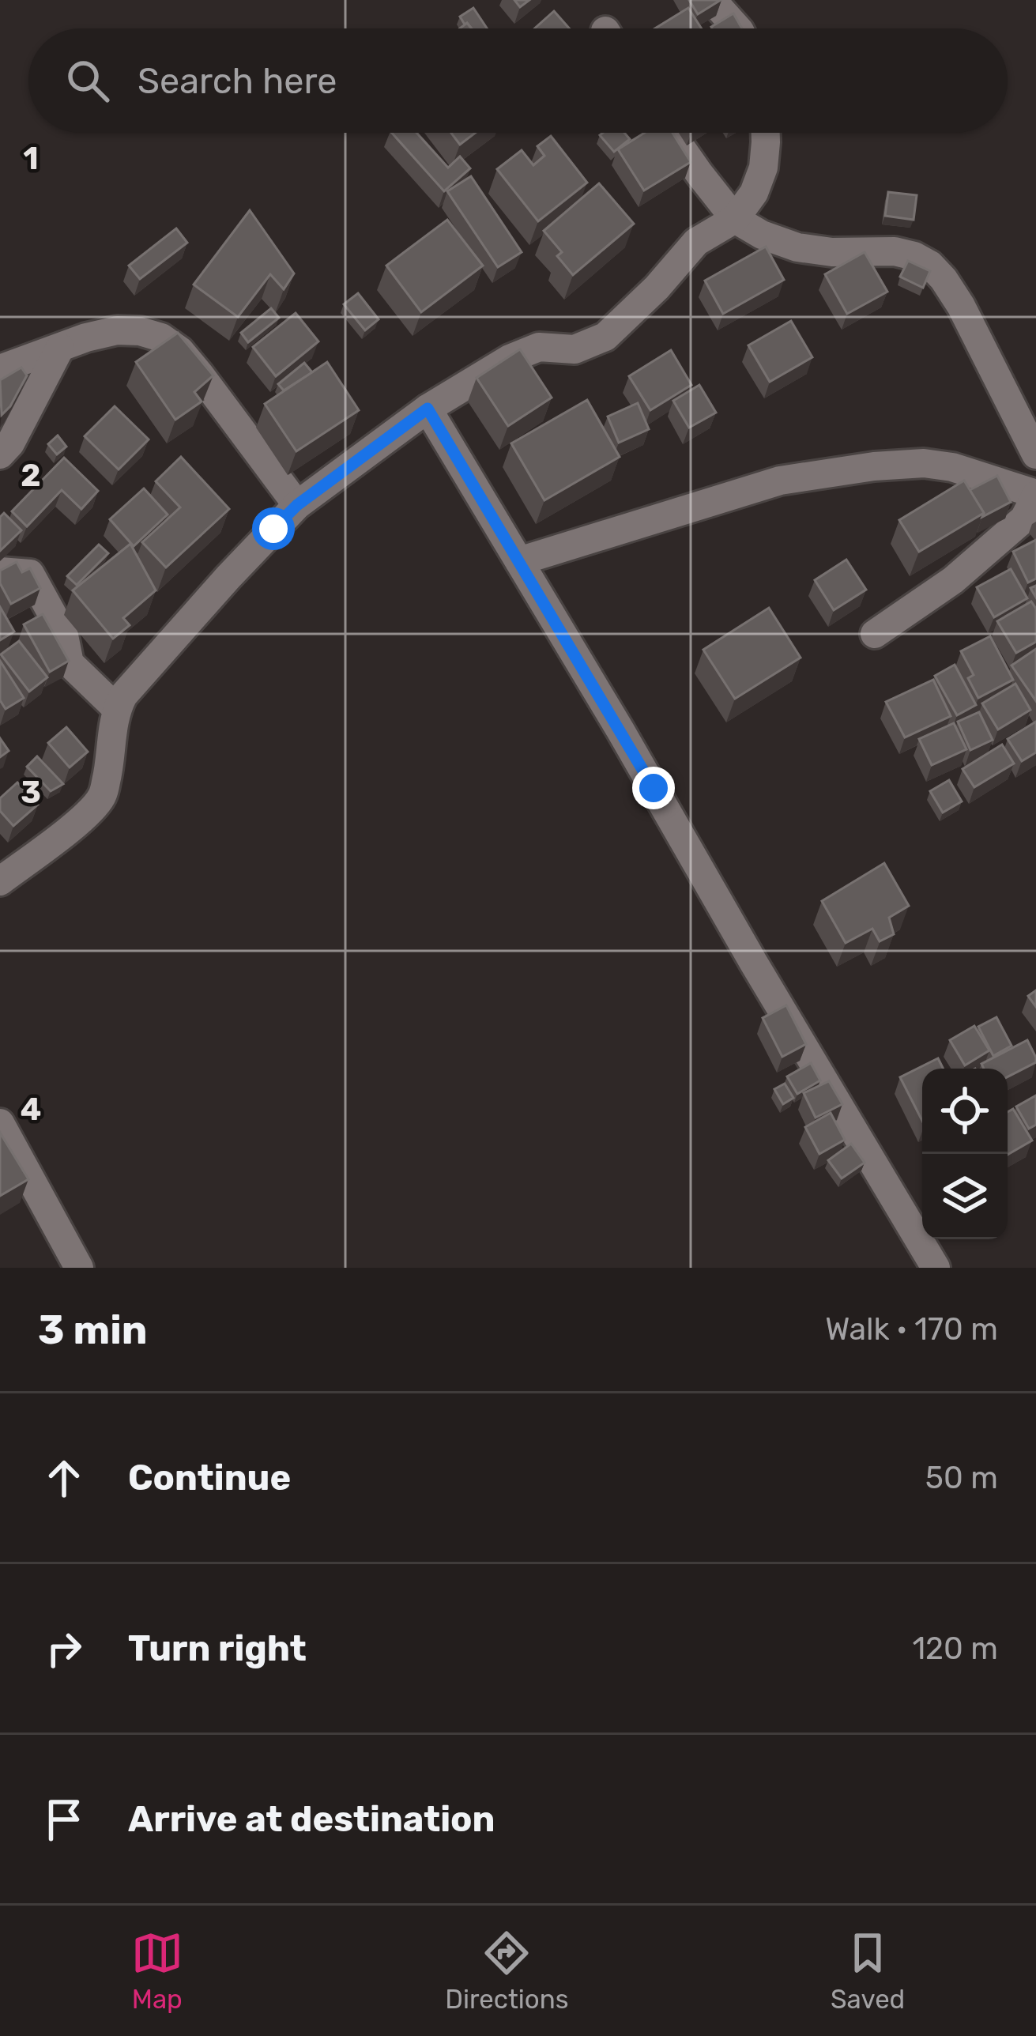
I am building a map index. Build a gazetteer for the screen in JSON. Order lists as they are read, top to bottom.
{
  "page": {
    "search": "Search here",
    "heading": ["3 min", "Walk · 170 m"],
    "list": [
      ["Continue", "50 m"],
      ["Turn right", "120 m"],
      "Arrive at destination"
    ],
    "nav": ["Map", "Directions", "Saved"]
  },
  "grid": {
    "rows": [
      "1",
      "2",
      "3",
      "4"
    ]
  }
}
